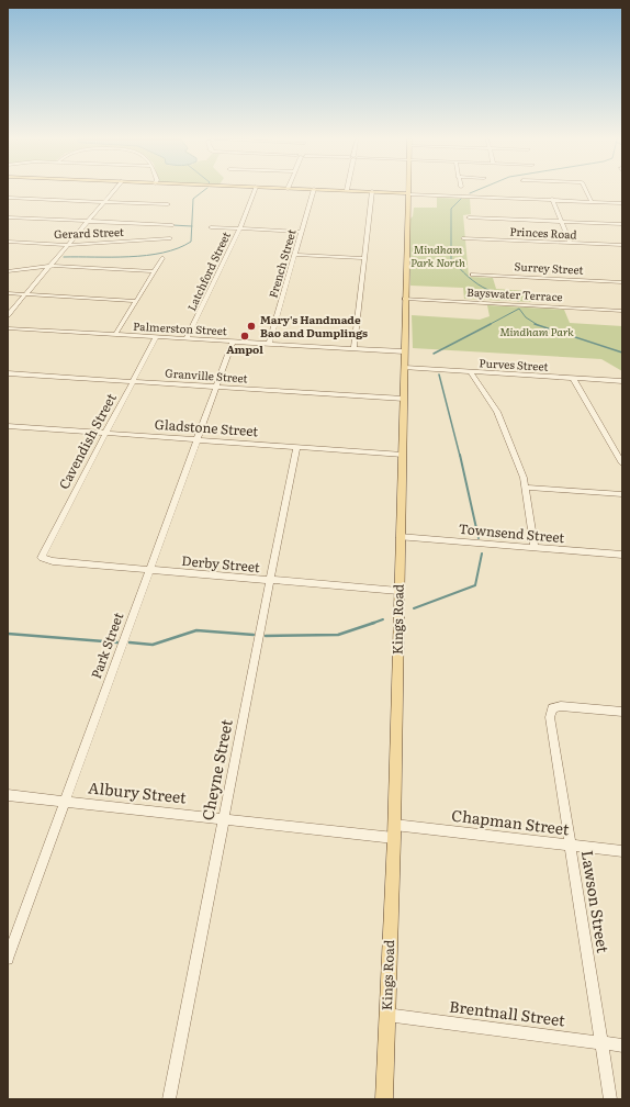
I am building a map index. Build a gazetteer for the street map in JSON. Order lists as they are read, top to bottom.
{
  "streets": {
    "main road": ["Kings Road"],
    "street": [
      "Gerard Street",
      "Princes Road",
      "French Street",
      "Surrey Street",
      "Latchford Street",
      "Bayswater Terrace",
      "Palmerston Street",
      "Purves Street",
      "Granville Street",
      "Gladstone Street",
      "Cavendish Street",
      "Townsend Street",
      "Derby Street",
      "Park Street",
      "Cheyne Street",
      "Albury Street",
      "Chapman Street",
      "Lawson Street",
      "Brentnall Street"
    ]
  },
  "crossings": [
    ["French Street", "Palmerston Street"],
    ["Latchford Street", "Palmerston Street"],
    ["Bayswater Terrace", "Kings Road"],
    ["Palmerston Street", "Cavendish Street"],
    ["Palmerston Street", "Kings Road"],
    ["Palmerston Street", "Park Street"],
    ["Purves Street", "Kings Road"],
    ["Granville Street", "Cavendish Street"],
    ["Granville Street", "Kings Road"],
    ["Granville Street", "Park Street"],
    ["Gladstone Street", "Cavendish Street"],
    ["Gladstone Street", "Kings Road"],
    ["Gladstone Street", "Park Street"],
    ["Gladstone Street", "Cheyne Street"],
    ["Cavendish Street", "Derby Street"],
    ["Townsend Street", "Kings Road"],
    ["Derby Street", "Kings Road"],
    ["Derby Street", "Park Street"],
    ["Derby Street", "Cheyne Street"],
    ["Kings Road", "Albury Street"],
    ["Kings Road", "Chapman Street"],
    ["Kings Road", "Brentnall Street"],
    ["Park Street", "Albury Street"],
    ["Cheyne Street", "Albury Street"],
    ["Albury Street", "Chapman Street"],
    ["Chapman Street", "Lawson Street"],
    ["Lawson Street", "Brentnall Street"]
  ],
  "parks": ["Mindham Park North", "Mindham Park"],
  "places": ["Mary's Handmade Bao and Dumplings", "Ampol"]
}
